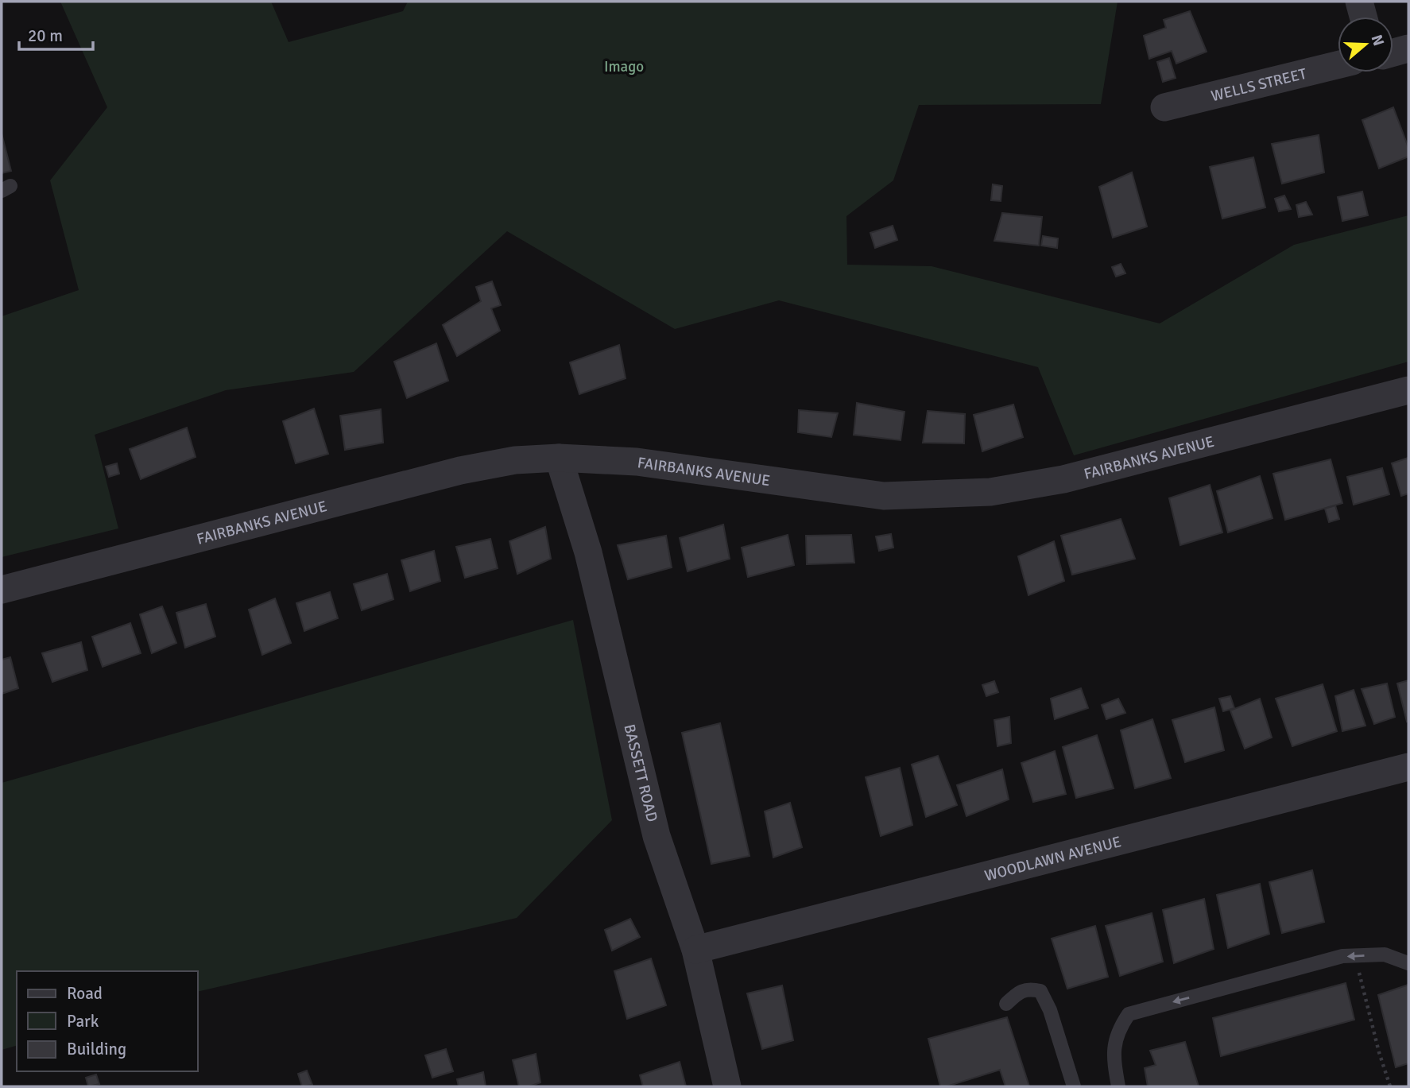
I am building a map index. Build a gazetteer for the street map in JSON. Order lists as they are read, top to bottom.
{
  "streets": {
    "street": [
      "WELLS STREET",
      "FAIRBANKS AVENUE",
      "BASSETT ROAD",
      "WOODLAWN AVENUE"
    ]
  },
  "crossings": [
    ["FAIRBANKS AVENUE", "BASSETT ROAD"],
    ["BASSETT ROAD", "WOODLAWN AVENUE"]
  ],
  "parks": ["Imago"],
  "legend": ["Road", "Park", "Building"],
  "scale_bar": "20 m",
  "north": "right"
}
